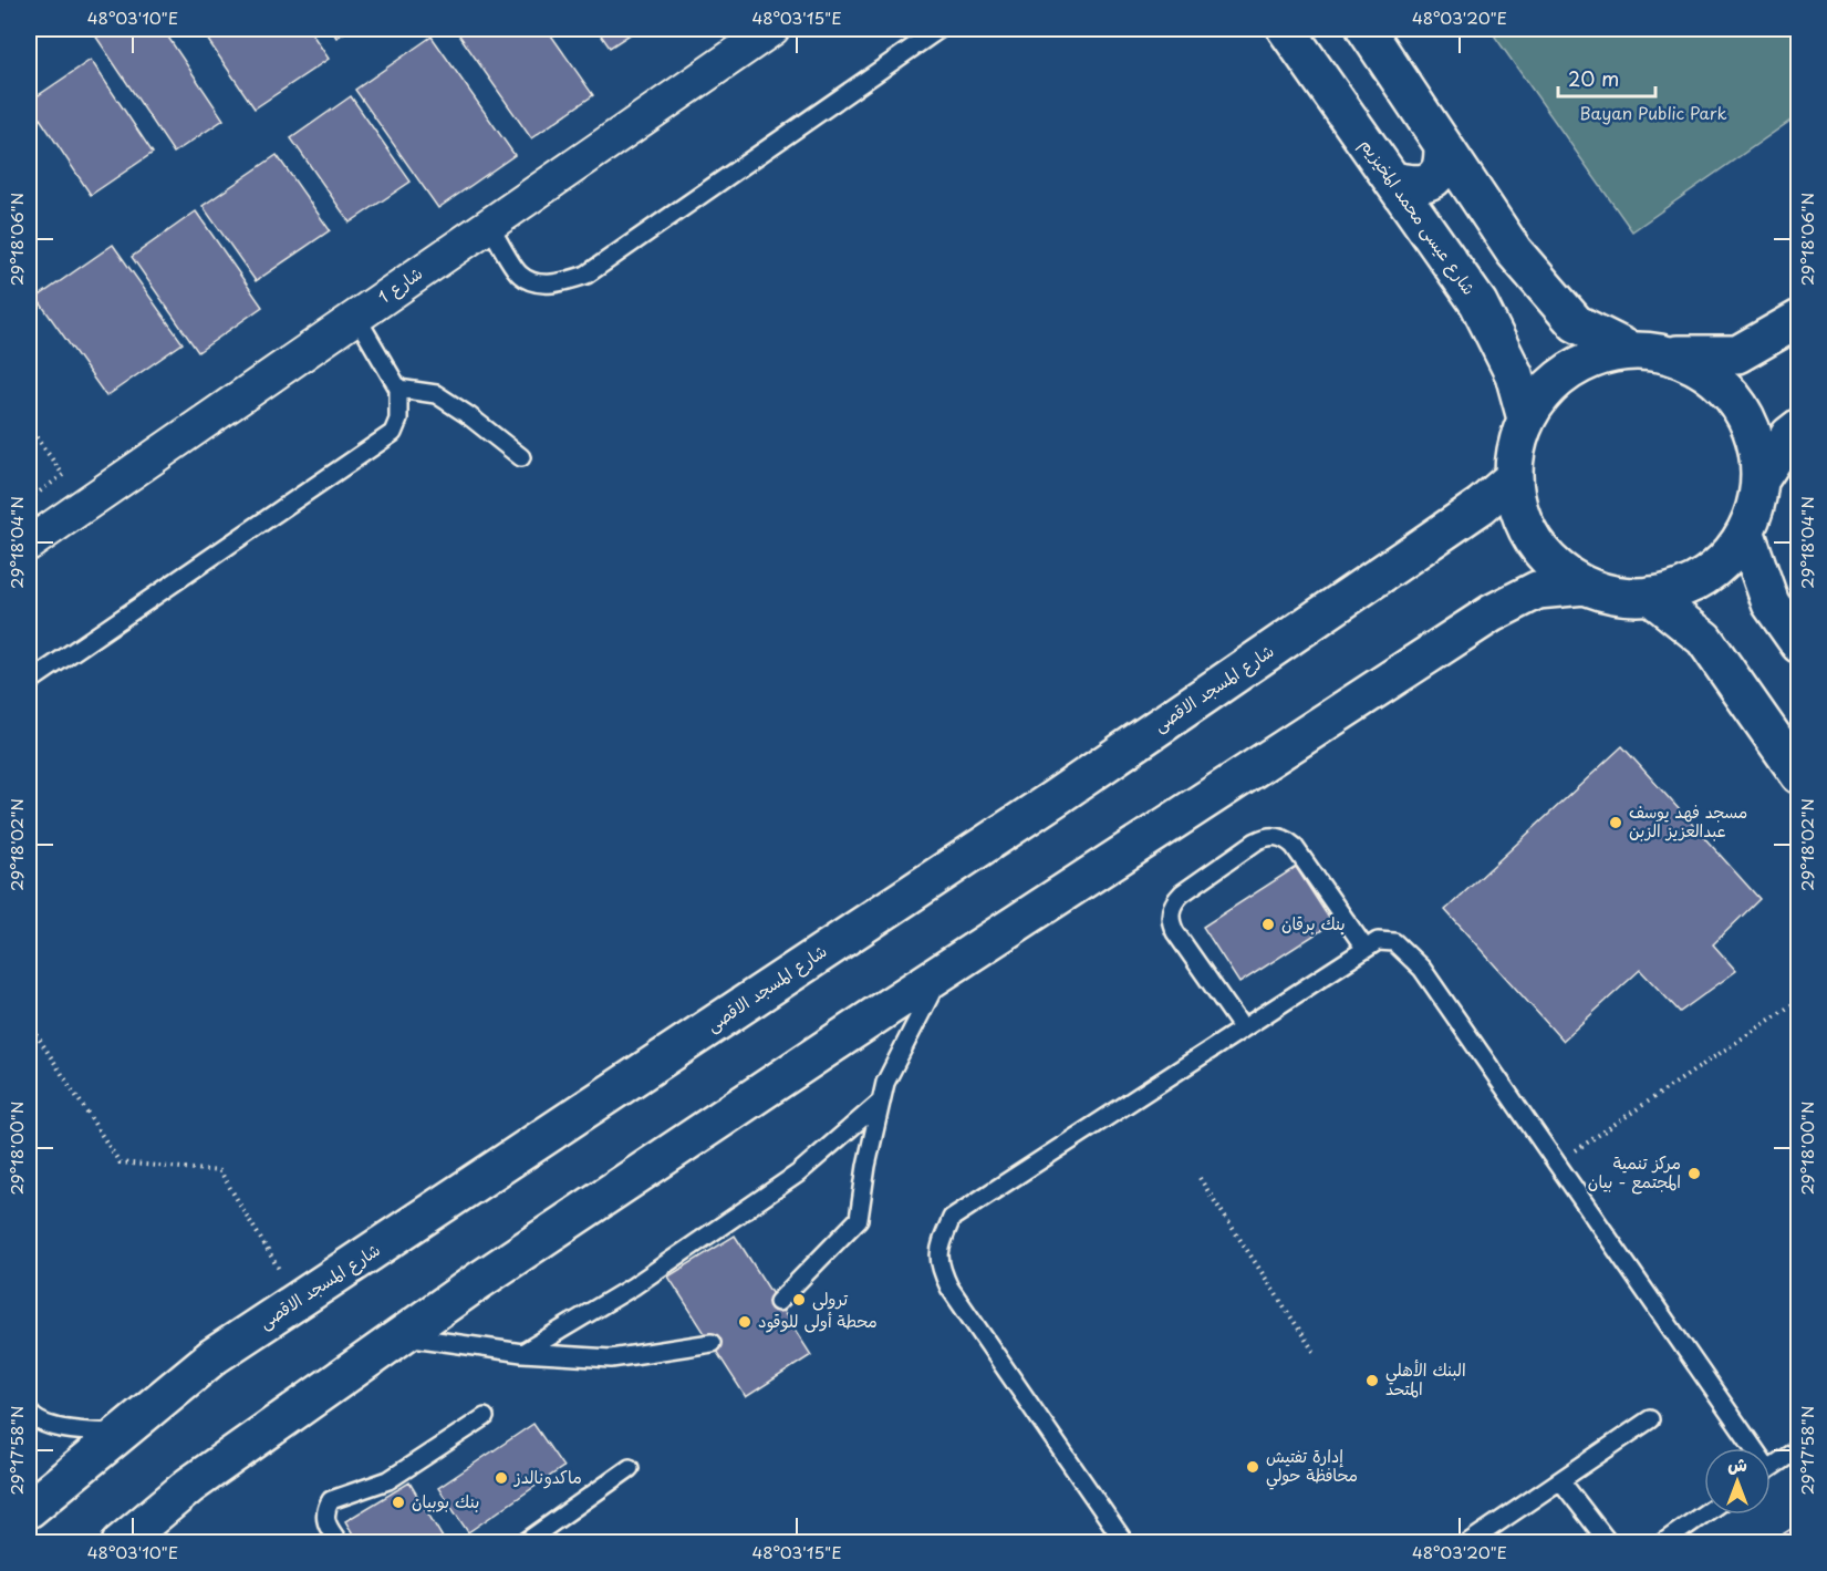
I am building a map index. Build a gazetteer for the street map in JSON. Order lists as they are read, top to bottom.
{
  "streets": {
    "main road": ["شارع عيسى محمد المخيزيم", "شارع المسجد الاقصى"],
    "street": ["شارع 1"]
  },
  "parks": ["Bayan Public Park"],
  "places": [
    "مسجد فهد يوسف عبدالعزيز الزبن",
    "بنك برقان",
    "مركز تنمية المجتمع - بيان",
    "ترولي",
    "محطة أولى للوقود",
    "البنك الأهلي المتحد",
    "إدارة تفتيش محافظة حولي",
    "ماكدونالدز",
    "بنك بوبيان"
  ],
  "scale_bar": "20 m",
  "north": "top",
  "coordinates": [
    "48°03'10\"E",
    "48°03'15\"E",
    "48°03'20\"E",
    "29°18'06\"N",
    "29°18'04\"N",
    "29°18'02\"N",
    "29°18'00\"N",
    "29°17'58\"N"
  ]
}
